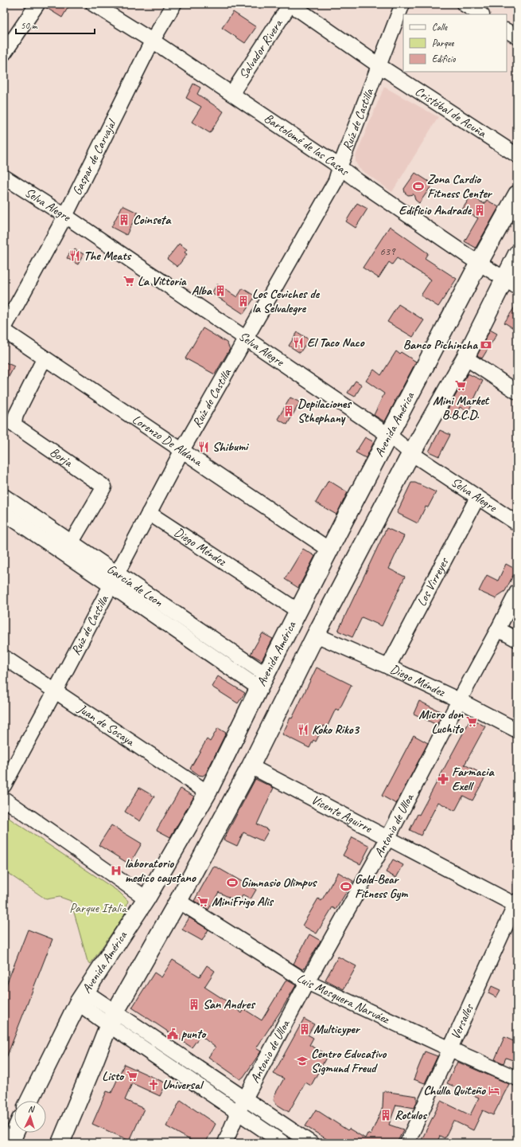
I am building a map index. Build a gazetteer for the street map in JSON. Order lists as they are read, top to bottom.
{
  "streets": {
    "main road": ["Avenida América"],
    "street": [
      "Salvador Rivera",
      "Cristóbal de Acuña",
      "Ruíz de Castilla",
      "Bartolomé de las Casas",
      "Gaspar de Carvajal",
      "Selva Alegre",
      "Lorenzo De Aldana",
      "Borja",
      "Diego Méndez",
      "Los Virreyes",
      "García de Leon",
      "Juan de Sosaya",
      "Vicente Aguirre",
      "Antonio de Ulloa",
      "Luis Mosquera Narváez",
      "Versalles"
    ]
  },
  "crossings": [
    ["Salvador Rivera", "Cristóbal de Acuña"],
    ["Salvador Rivera", "Bartolomé de las Casas"],
    ["Cristóbal de Acuña", "Ruíz de Castilla"],
    ["Ruíz de Castilla", "Bartolomé de las Casas"],
    ["Ruíz de Castilla", "Selva Alegre"],
    ["Ruíz de Castilla", "Lorenzo De Aldana"],
    ["Ruíz de Castilla", "Diego Méndez"],
    ["Ruíz de Castilla", "García de Leon"],
    ["Ruíz de Castilla", "Juan de Sosaya"],
    ["Bartolomé de las Casas", "Gaspar de Carvajal"],
    ["Bartolomé de las Casas", "Avenida América"],
    ["Gaspar de Carvajal", "Selva Alegre"],
    ["Selva Alegre", "Avenida América"],
    ["Selva Alegre", "Los Virreyes"],
    ["Avenida América", "Lorenzo De Aldana"],
    ["Avenida América", "Diego Méndez"],
    ["Avenida América", "García de Leon"],
    ["Avenida América", "Juan de Sosaya"],
    ["Avenida América", "Vicente Aguirre"],
    ["Avenida América", "Luis Mosquera Narváez"],
    ["Lorenzo De Aldana", "Borja"],
    ["Borja", "García de Leon"],
    ["Diego Méndez", "Los Virreyes"],
    ["Diego Méndez", "Antonio de Ulloa"],
    ["Vicente Aguirre", "Antonio de Ulloa"],
    ["Vicente Aguirre", "Versalles"],
    ["Antonio de Ulloa", "Luis Mosquera Narváez"],
    ["Luis Mosquera Narváez", "Versalles"]
  ],
  "parks": ["Parque Italia"],
  "places": {
    "sports": ["Zona Cardio Fitness Center", "Gimnasio Olimpus", "Gold-Bear Fitness Gym"],
    "building": [
      "Edificio Andrade",
      "Coinseta",
      "Alba",
      "Los Ceviches de la Selvalegre",
      "Depilaciones Sthephany",
      "San Andres",
      "Multicyper",
      "Rotulos"
    ],
    "restaurant": [
      "The Meats",
      "El Taco Naco",
      "Shibumi",
      "Koko Riko3"
    ],
    "supermarket": [
      "La Vittoria",
      "Mini Market B.B.C.D.",
      "Micro don Luchito",
      "MiniFrigo Alis",
      "Listo"
    ],
    "bank": ["Banco Pichincha"],
    "pharmacy": ["Farmacia Exell"],
    "hospital": ["laboratorio medico cayetano"],
    "public building": ["punto"],
    "school or university": ["Centro Educativo Sigmund Freud"],
    "church": ["Universal"],
    "hotel": ["Chulla Quiteño"]
  },
  "house_numbers": ["639"],
  "legend": ["Calle", "Parque", "Edificio"],
  "scale_bar": "50 m",
  "north": "top"
}
